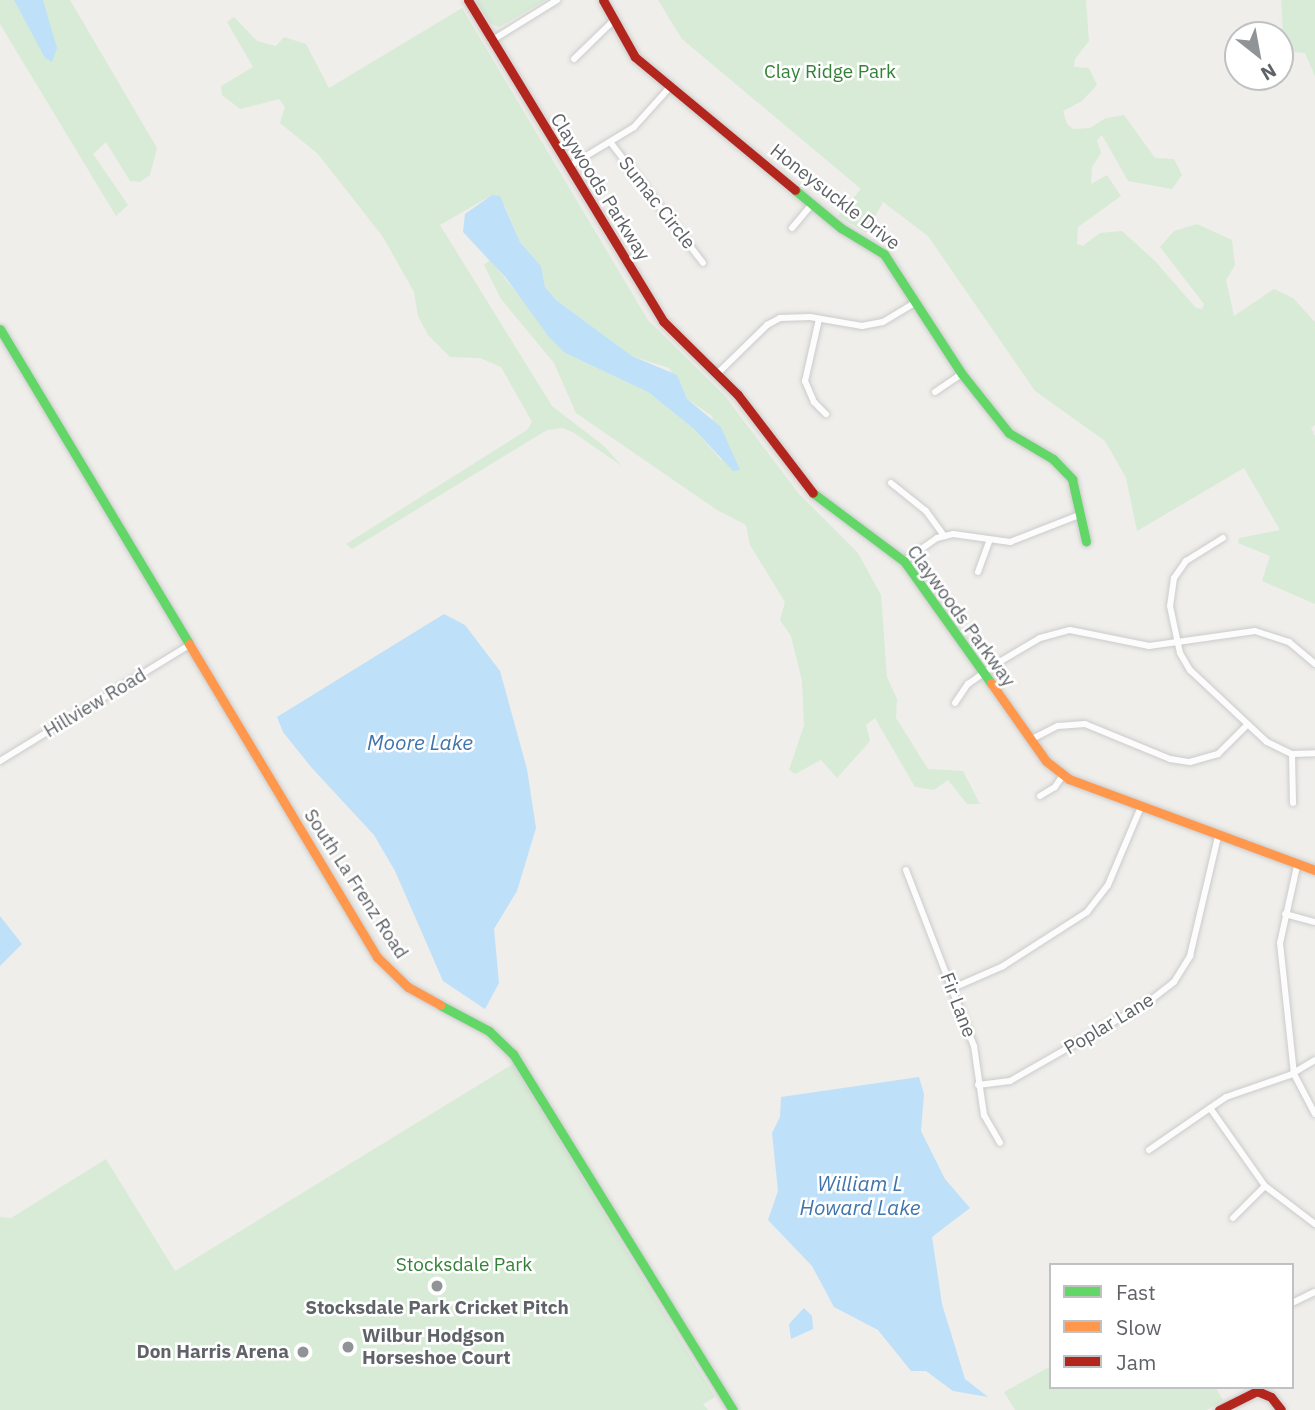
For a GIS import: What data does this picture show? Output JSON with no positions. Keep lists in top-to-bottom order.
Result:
{
  "streets": {
    "street": [
      "Claywoods Parkway",
      "Honeysuckle Drive",
      "Sumac Circle",
      "Hillview Road",
      "South La Frenz Road",
      "Fir Lane",
      "Poplar Lane"
    ]
  },
  "crossings": [
    ["Claywoods Parkway", "Poplar Lane"],
    ["Hillview Road", "South La Frenz Road"],
    ["Fir Lane", "Poplar Lane"]
  ],
  "water": ["Moore Lake", "William L Howard Lake"],
  "parks": ["Clay Ridge Park", "Stocksdale Park"],
  "places": ["Stocksdale Park Cricket Pitch", "Wilbur Hodgson Horseshoe Court", "Don Harris Arena"],
  "legend": ["Fast", "Slow", "Jam"],
  "north": "bottom right"
}
